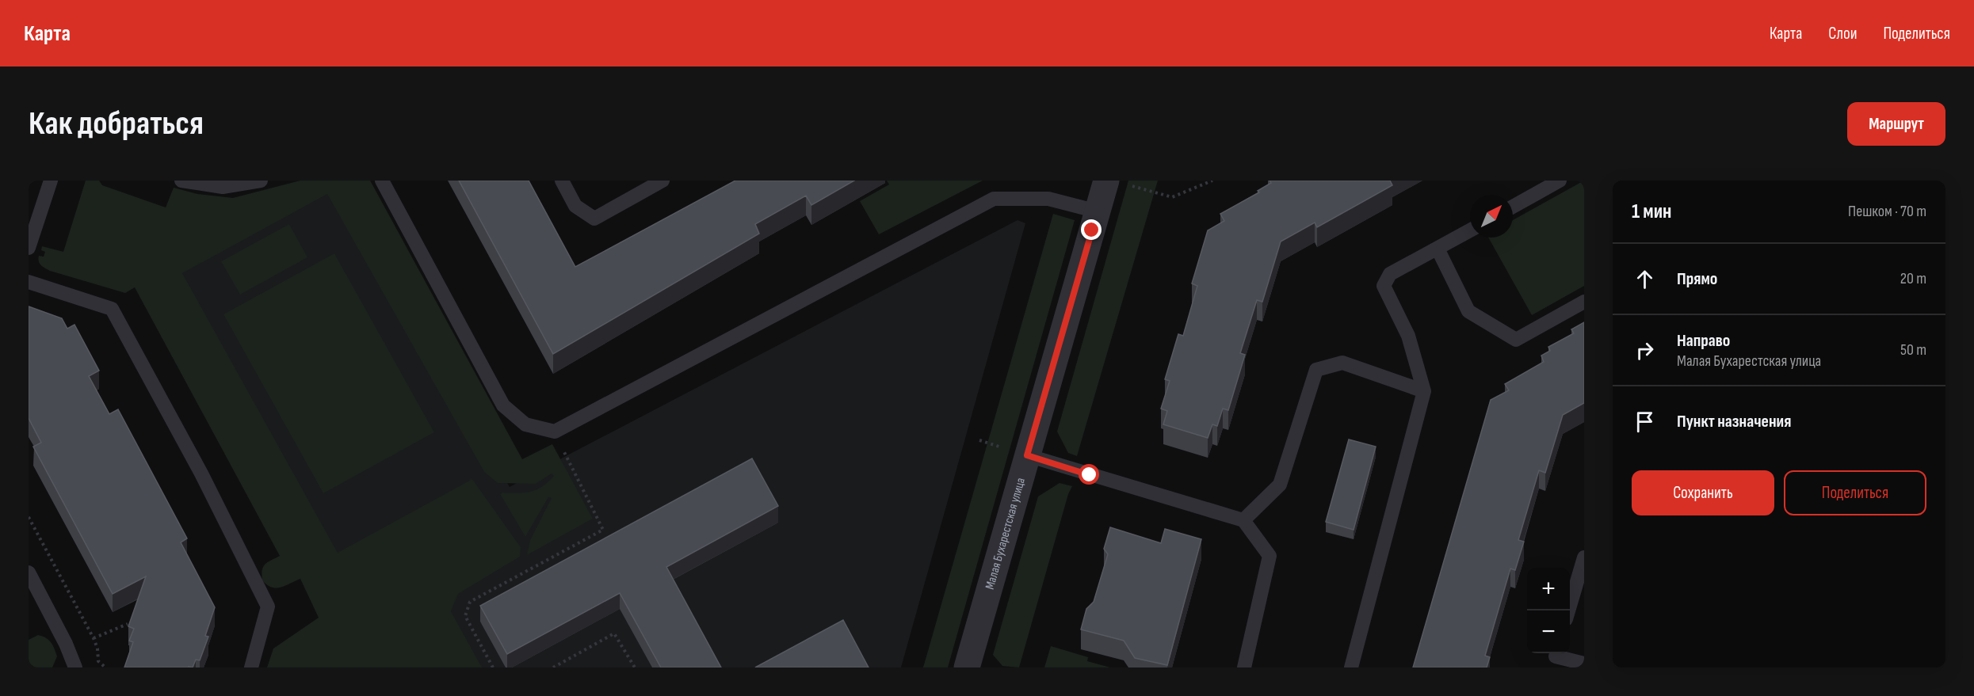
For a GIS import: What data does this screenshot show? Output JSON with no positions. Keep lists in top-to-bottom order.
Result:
{
  "streets": {
    "street": ["Малая Бухарестская улица"]
  },
  "north": "top right",
  "page": {
    "header": "Карта",
    "nav": ["Карта", "Слои", "Поделиться"],
    "buttons": [
      "Маршрут",
      ["Сохранить", "Поделиться"]
    ],
    "title": "Как добраться",
    "heading": ["1 мин", "Пешком · 70 m"],
    "list": [
      ["Прямо", "20 m"],
      ["Направо", "Малая Бухарестская улица", "50 m"],
      "Пункт назначения"
    ],
    "map_buttons": ["+", "−"]
  }
}
